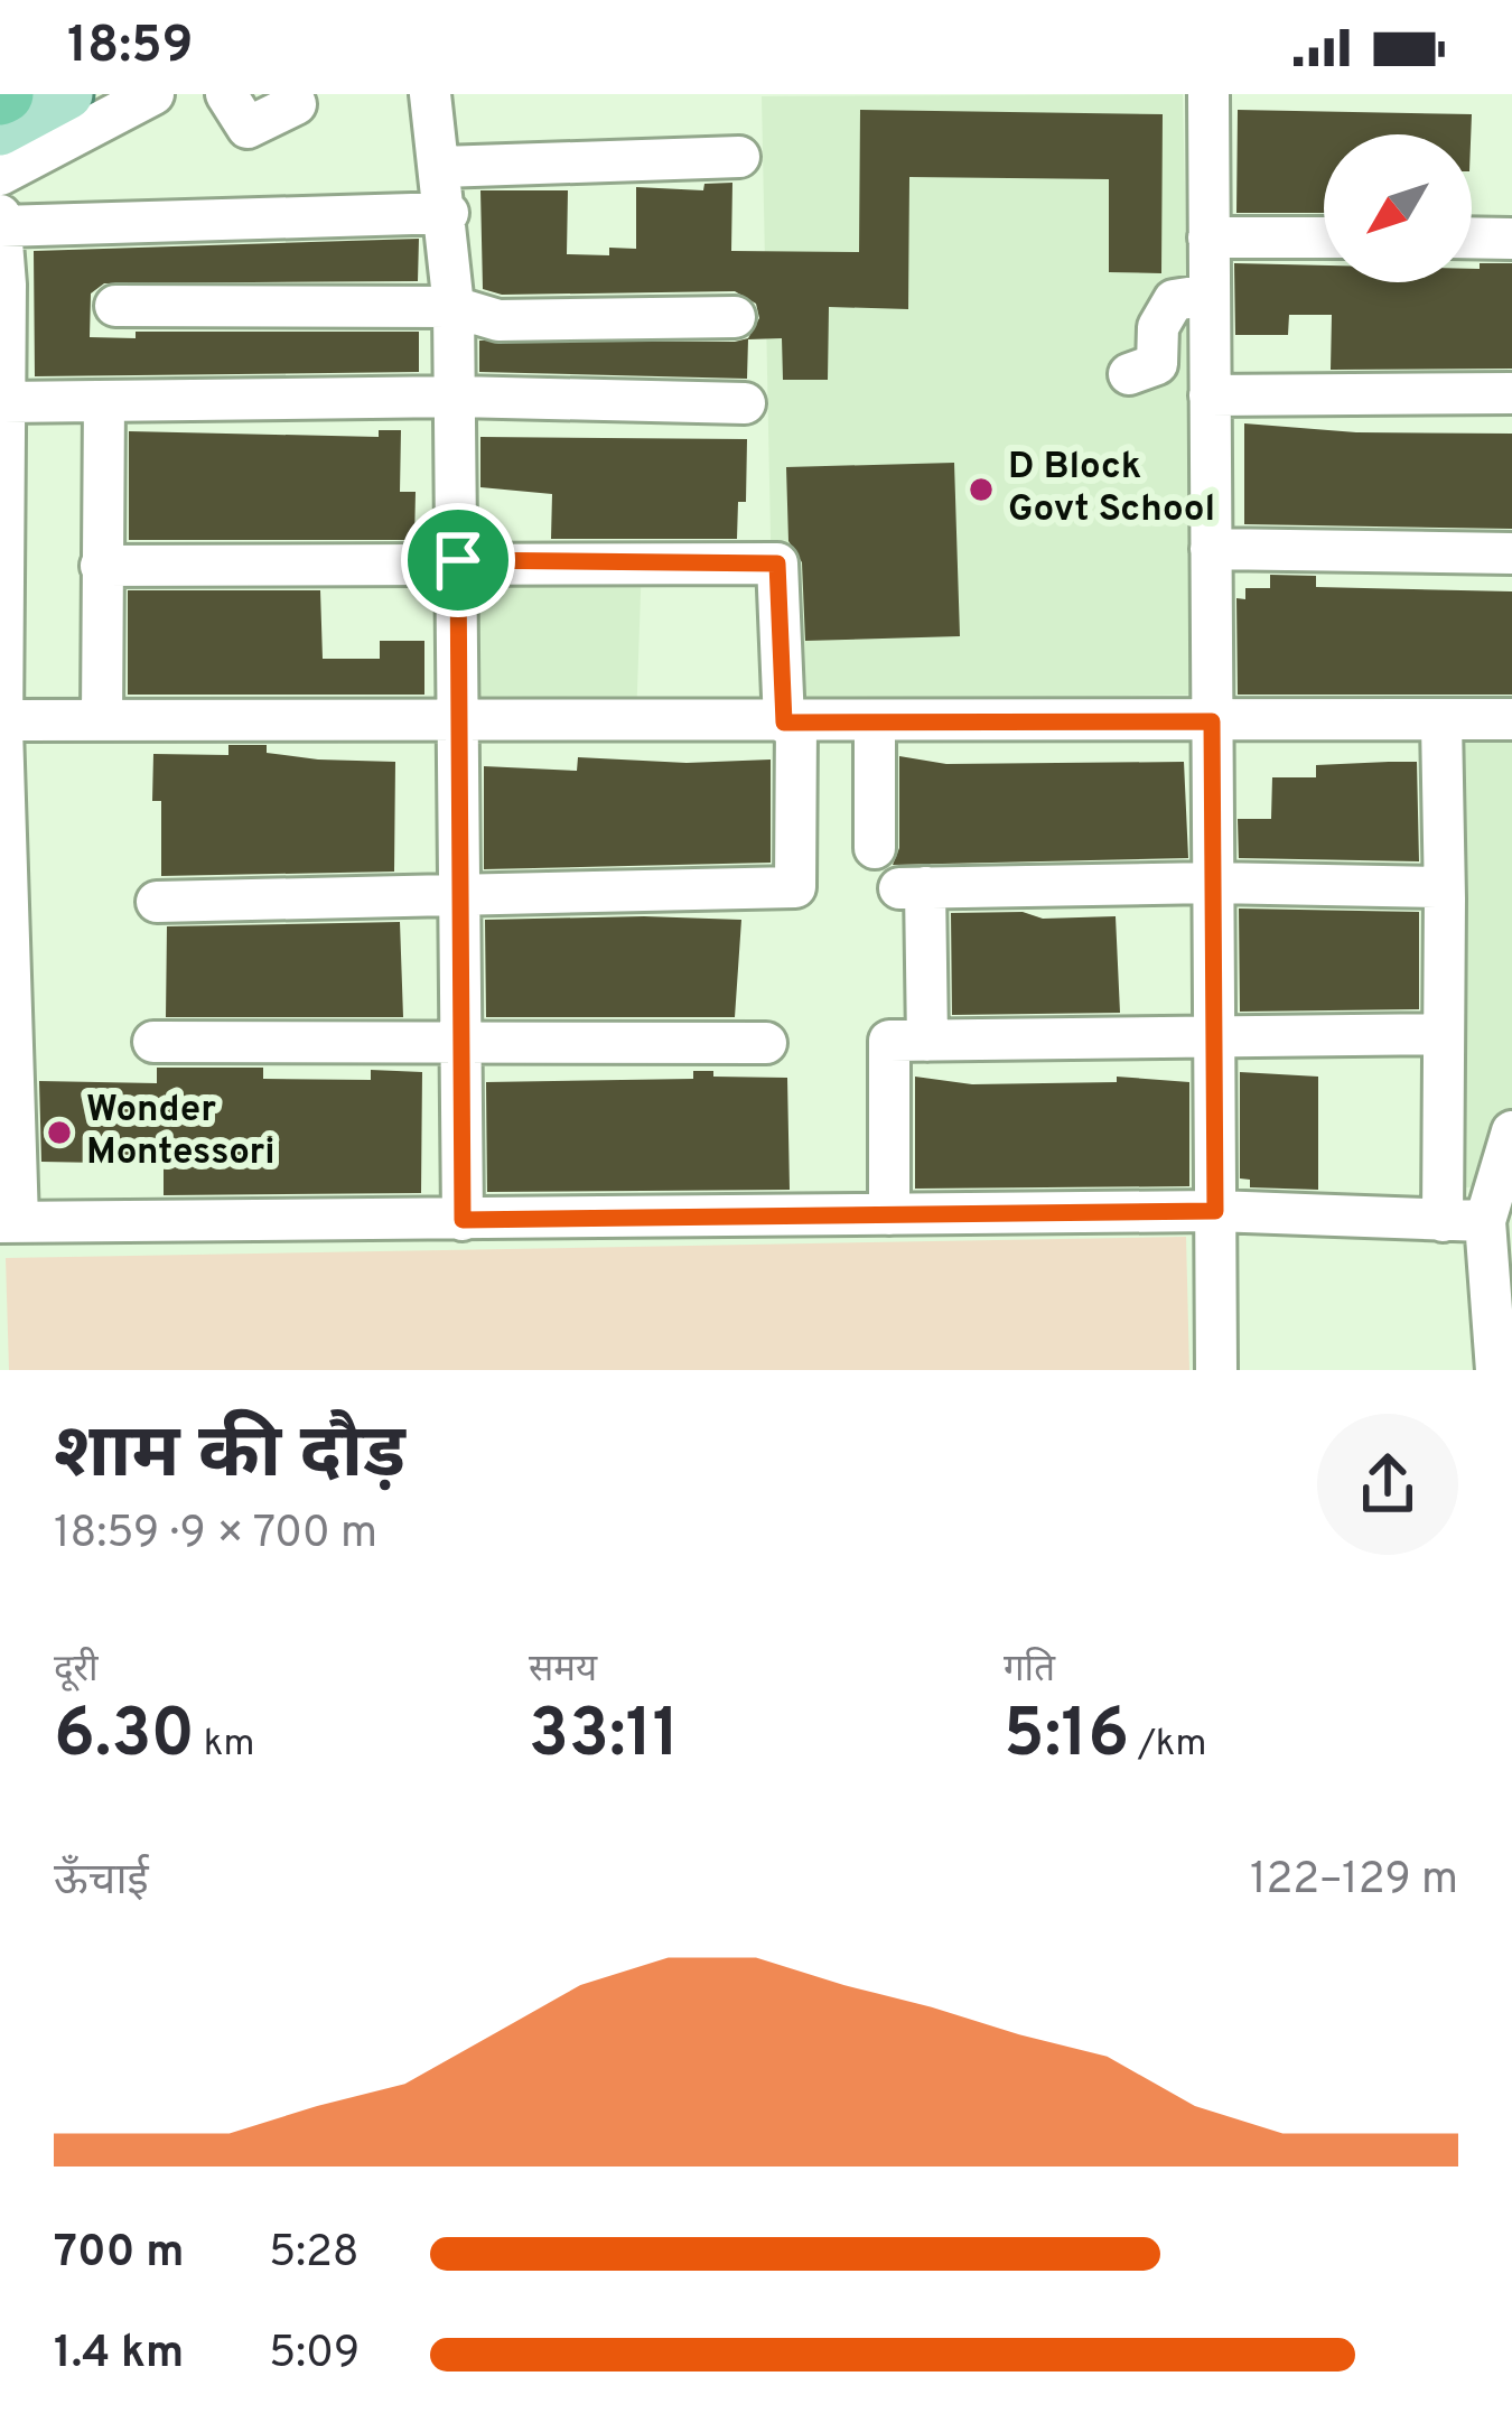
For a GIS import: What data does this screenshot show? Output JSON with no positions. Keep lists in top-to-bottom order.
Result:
{
  "places": ["D Block Govt School", "Wonder Montessori"],
  "north": "bottom left",
  "page": {
    "status": "18:59",
    "heading": ["शाम की दौड़", "18:59 · 9 × 700 m"],
    "stats": [
      ["दूरी", "6.30 km"],
      ["समय", "33:11"],
      ["गति", "5:16 /km"]
    ],
    "chart": ["ऊँचाई", "122–129 m"],
    "list": [
      {
        "name": "700 m",
        "note": "5:28"
      },
      {
        "name": "1.4 km",
        "note": "5:09"
      }
    ]
  }
}
